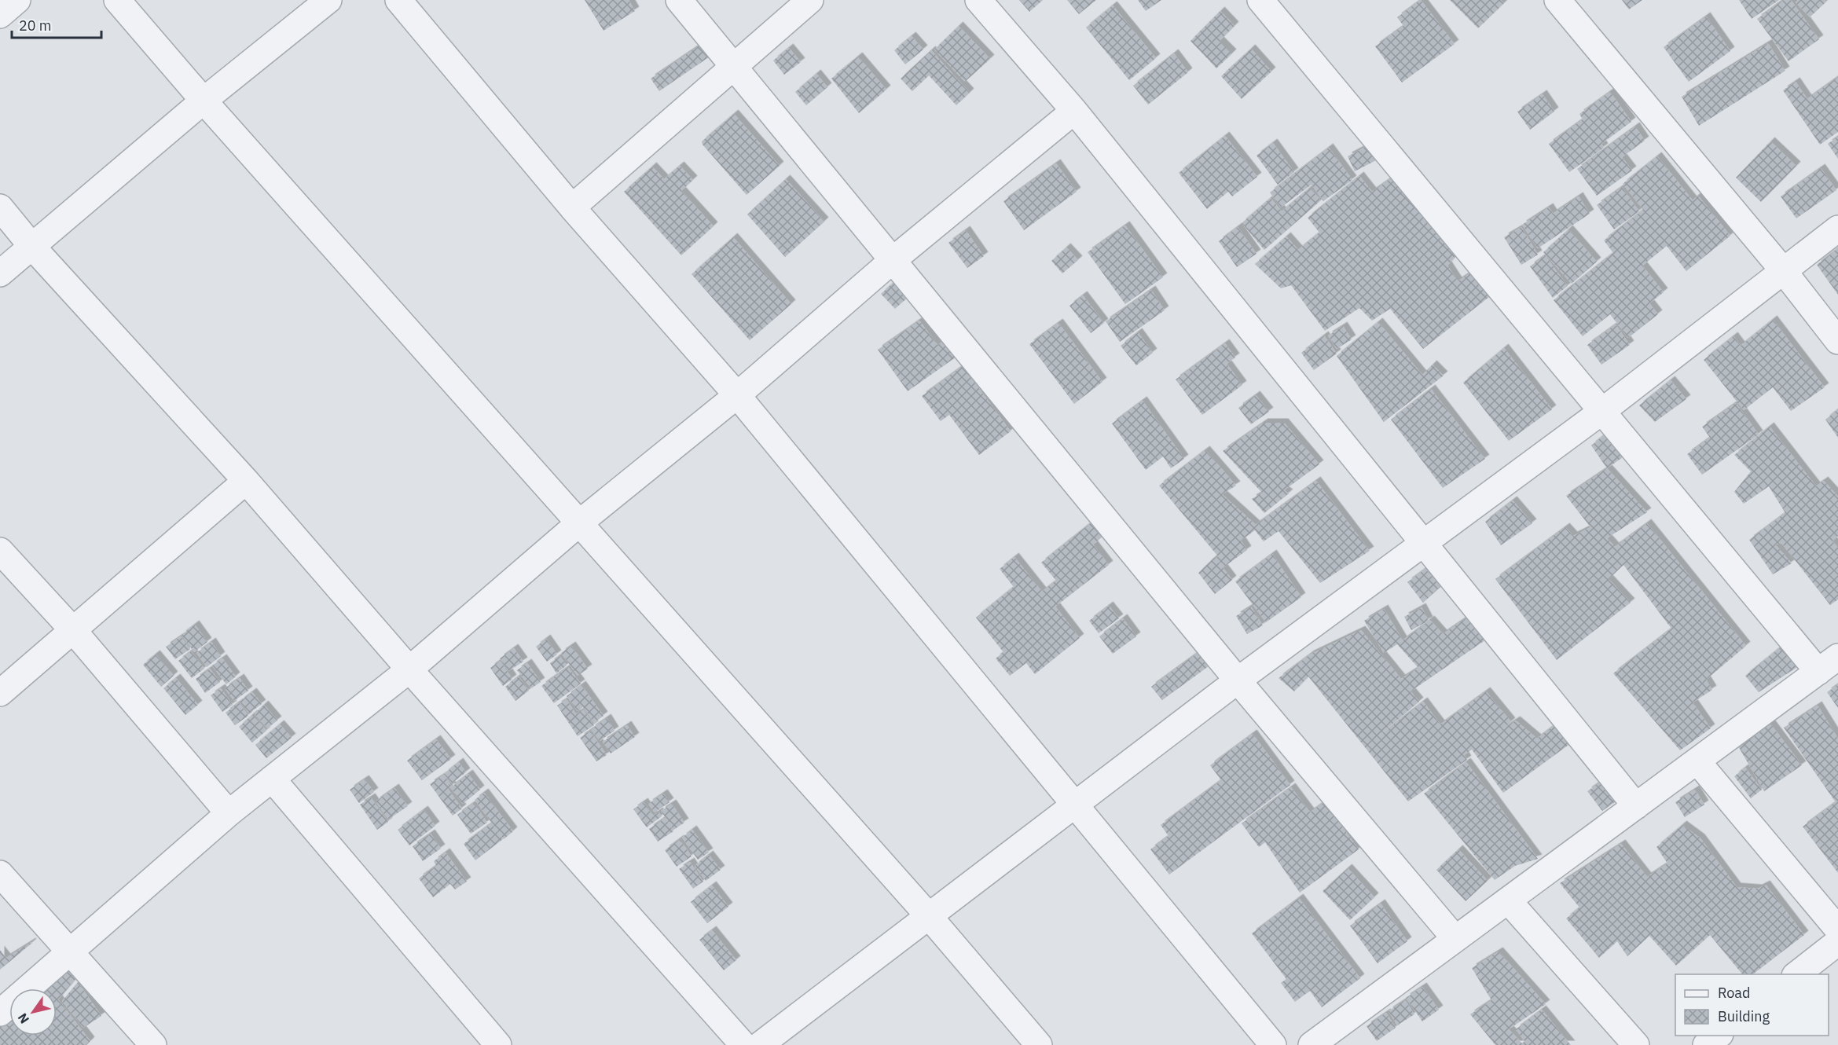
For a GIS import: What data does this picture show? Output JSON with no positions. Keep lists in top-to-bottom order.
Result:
{
  "legend": ["Road", "Building"],
  "scale_bar": "20 m",
  "north": "bottom left"
}
